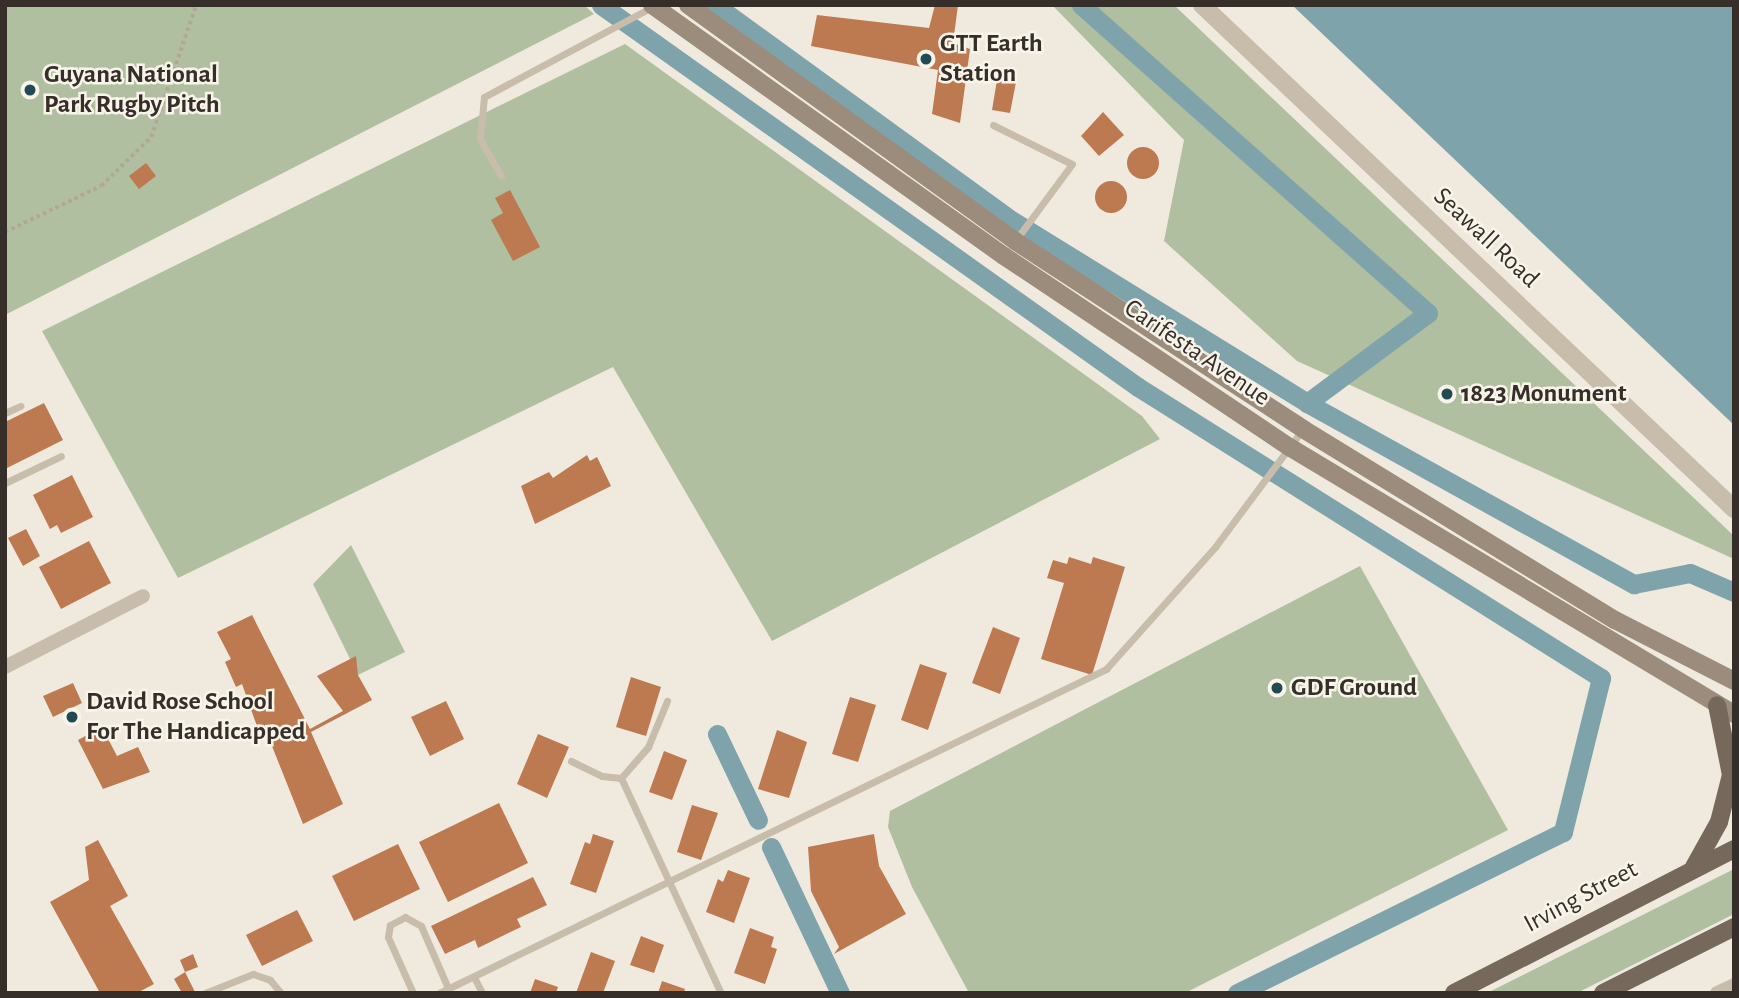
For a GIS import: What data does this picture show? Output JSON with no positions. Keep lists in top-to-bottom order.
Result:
{
  "streets": {
    "main road": ["Carifesta Avenue", "Irving Street"],
    "street": ["Seawall Road"]
  },
  "places": [
    "GTT Earth Station",
    "Guyana National Park Rugby Pitch",
    "1823 Monument",
    "GDF Ground",
    "David Rose School For The Handicapped"
  ]
}
